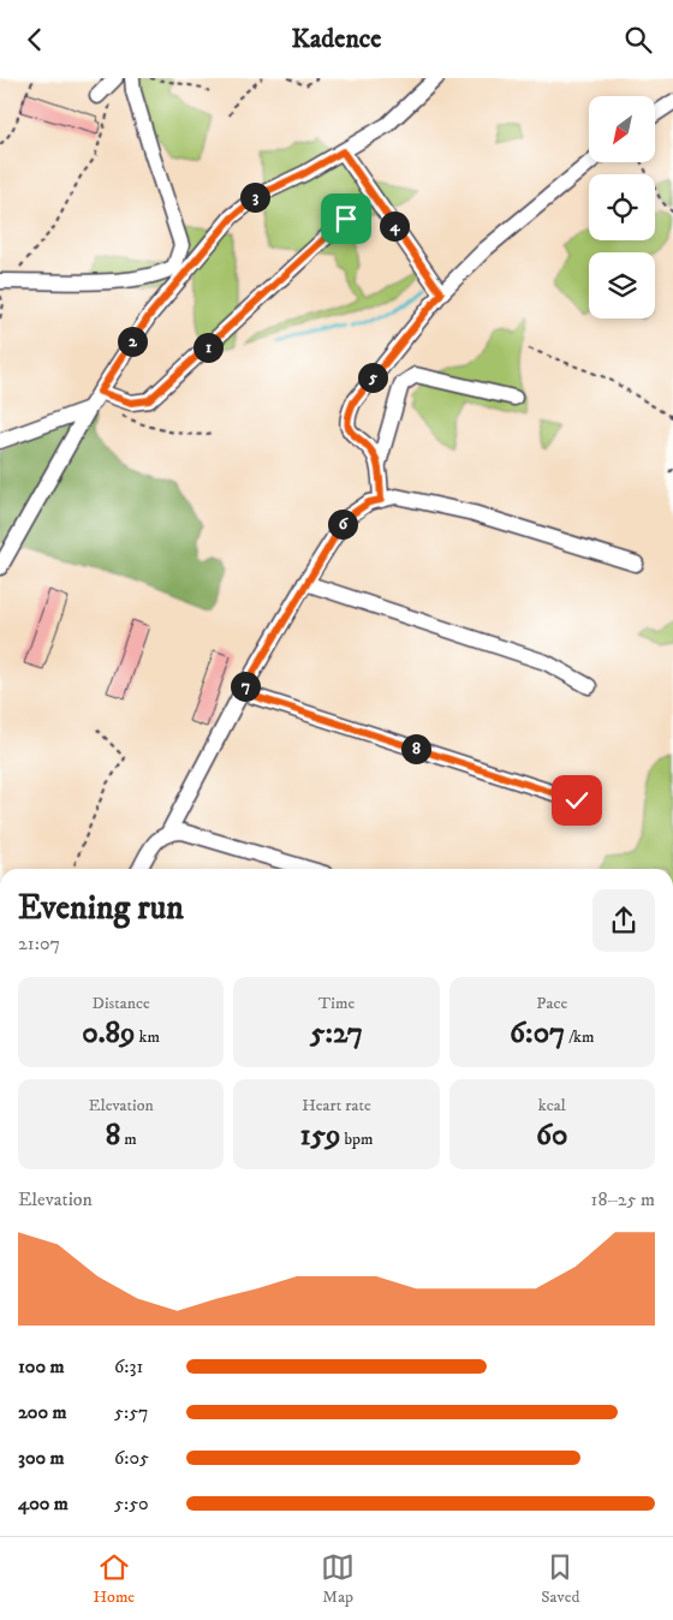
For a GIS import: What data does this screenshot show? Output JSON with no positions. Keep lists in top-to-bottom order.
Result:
{
  "north": "bottom left",
  "page": {
    "header": "Kadence",
    "pins": [
      "3",
      "4",
      "2",
      "1",
      "5",
      "6",
      "7",
      "8"
    ],
    "heading": ["Evening run", "21:07"],
    "stats": [
      ["Distance", "0.89 km"],
      ["Time", "5:27"],
      ["Pace", "6:07 /km"],
      ["Elevation", "8 m"],
      ["Heart rate", "159 bpm"],
      ["kcal", "60"]
    ],
    "chart": ["Elevation", "18–25 m"],
    "list": [
      {
        "name": "100 m",
        "note": "6:31"
      },
      {
        "name": "200 m",
        "note": "5:57"
      },
      {
        "name": "300 m",
        "note": "6:05"
      },
      {
        "name": "400 m",
        "note": "5:50"
      }
    ],
    "tabs": ["Home", "Map", "Saved"]
  }
}
